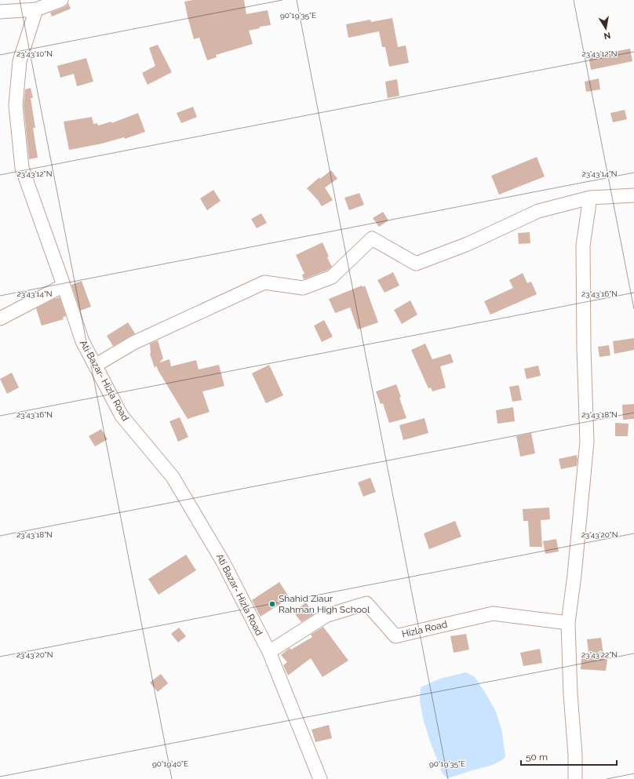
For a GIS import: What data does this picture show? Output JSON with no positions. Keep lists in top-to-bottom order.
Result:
{
  "streets": {
    "street": ["Ati Bazar- Hizla Road", "Hizla Road"]
  },
  "crossings": [
    ["Ati Bazar- Hizla Road", "Hizla Road"]
  ],
  "places": ["Shahid Ziaur Rahman High School"],
  "scale_bar": "50 m",
  "north": "bottom",
  "coordinates": [
    "90°19'35\"E",
    "23°43'10\"N",
    "23°43'12\"N",
    "23°43'14\"N",
    "23°43'16\"N",
    "23°43'18\"N",
    "23°43'20\"N",
    "23°43'22\"N",
    "90°19'40\"E"
  ]
}
